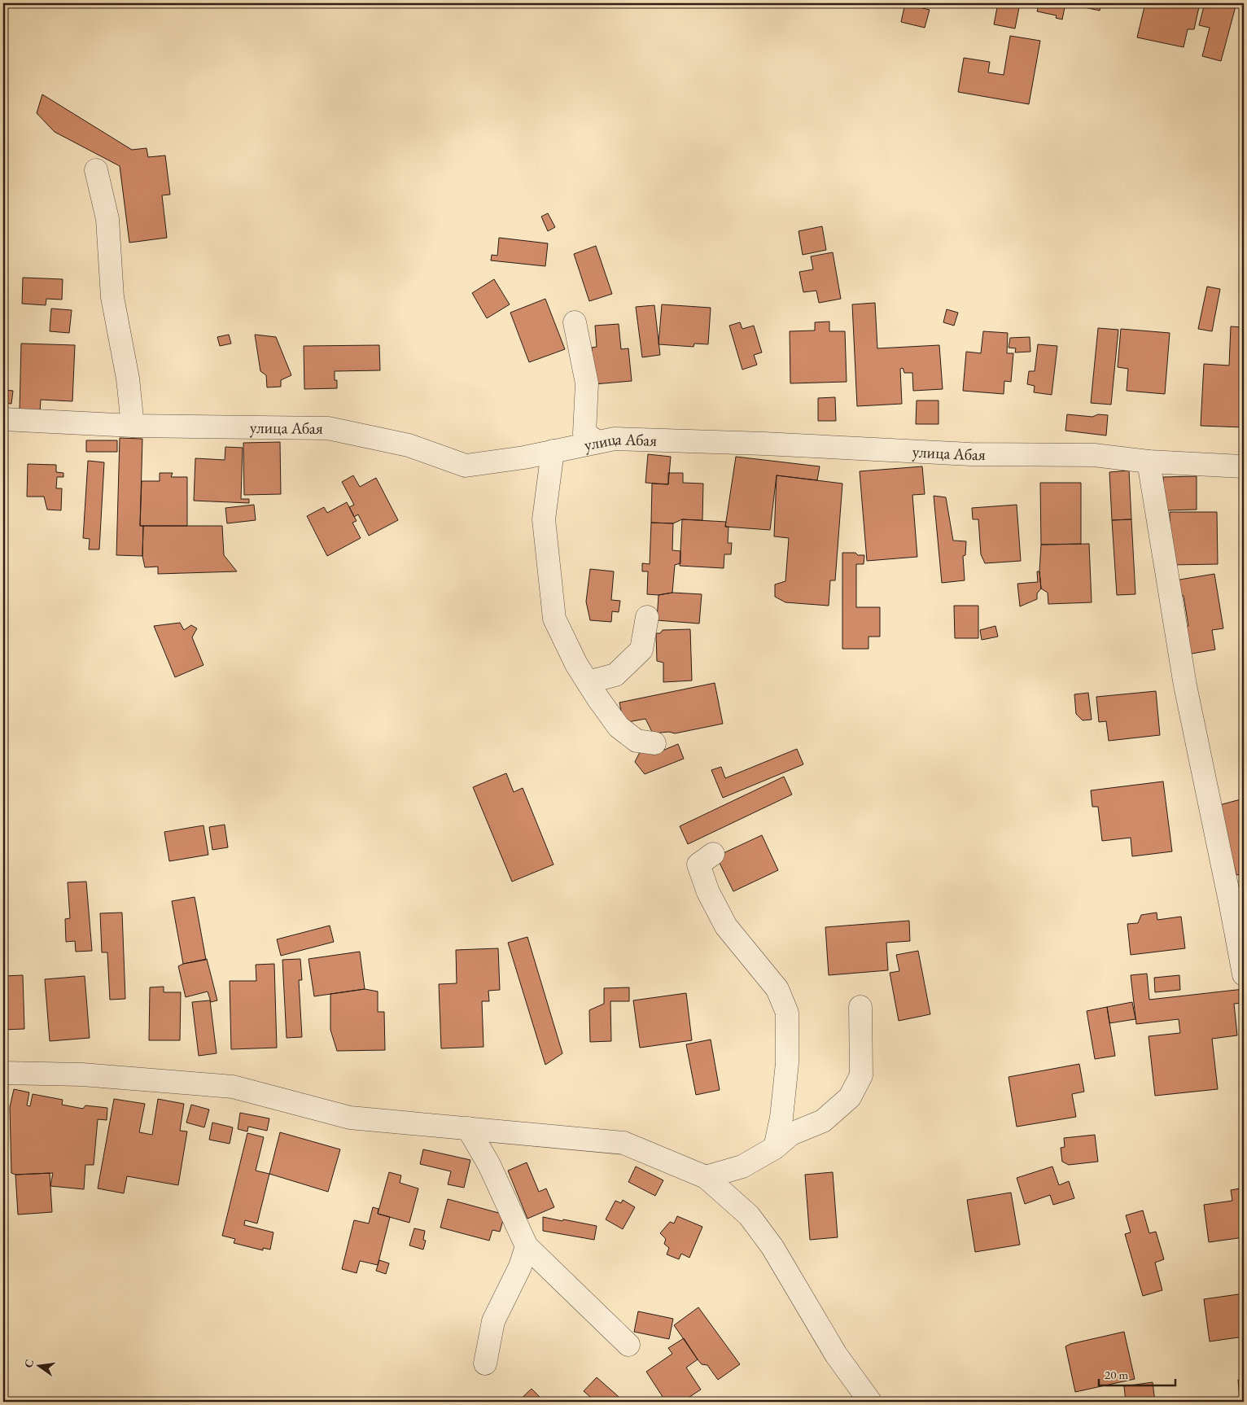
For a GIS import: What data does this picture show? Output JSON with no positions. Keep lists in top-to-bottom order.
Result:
{
  "streets": {
    "street": ["улица Абая"]
  },
  "scale_bar": "20 m",
  "north": "left"
}
